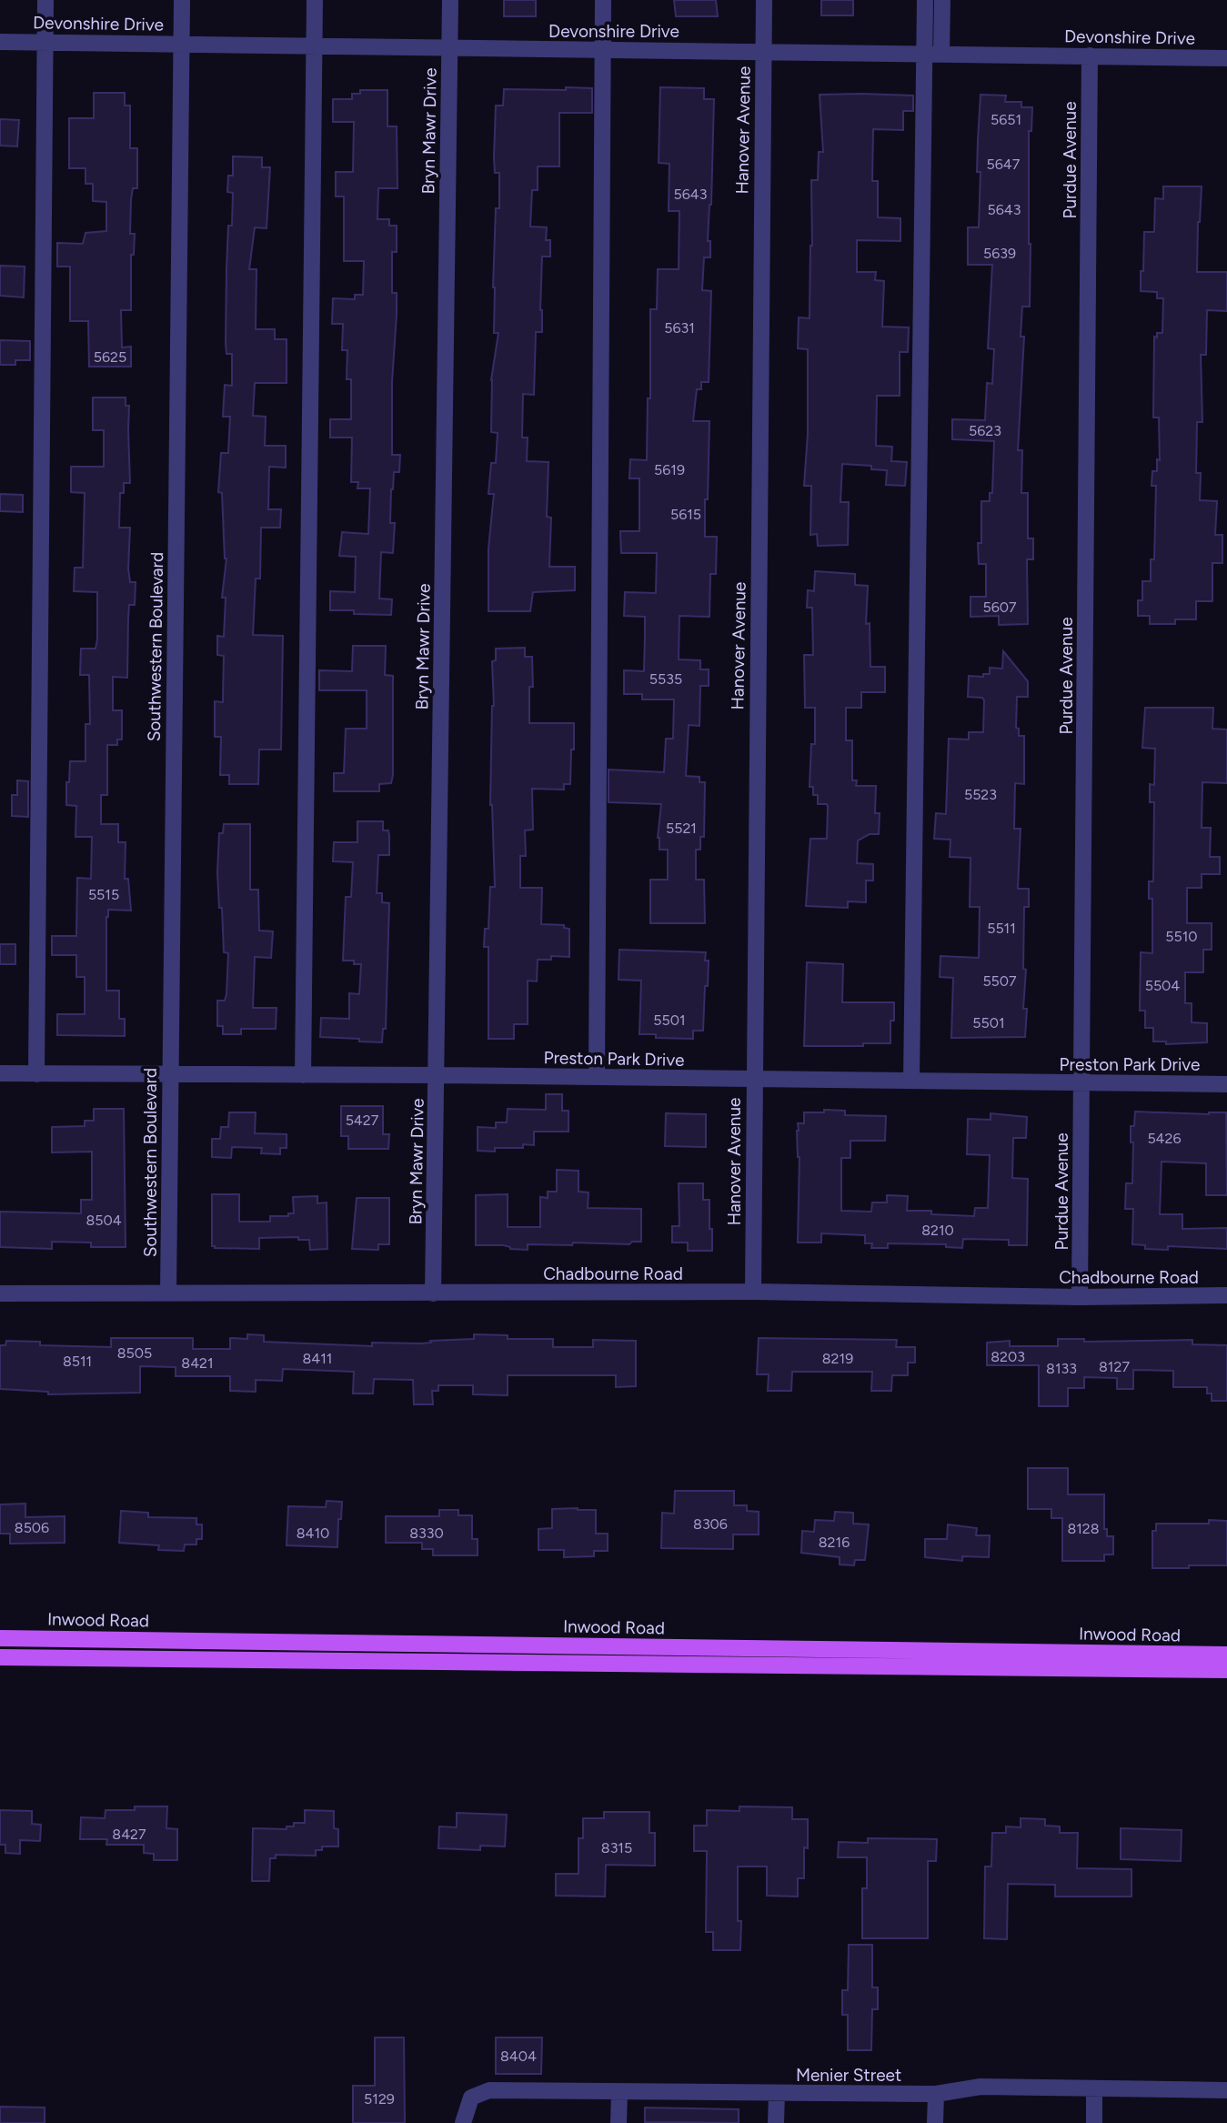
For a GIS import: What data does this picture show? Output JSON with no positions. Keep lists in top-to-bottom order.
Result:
{
  "streets": {
    "main road": ["Inwood Road"],
    "street": [
      "Devonshire Drive",
      "Hanover Avenue",
      "Bryn Mawr Drive",
      "Purdue Avenue",
      "Southwestern Boulevard",
      "Preston Park Drive",
      "Chadbourne Road",
      "Menier Street"
    ]
  },
  "crossings": [
    ["Devonshire Drive", "Hanover Avenue"],
    ["Devonshire Drive", "Bryn Mawr Drive"],
    ["Devonshire Drive", "Purdue Avenue"],
    ["Devonshire Drive", "Southwestern Boulevard"],
    ["Hanover Avenue", "Preston Park Drive"],
    ["Hanover Avenue", "Chadbourne Road"],
    ["Bryn Mawr Drive", "Preston Park Drive"],
    ["Bryn Mawr Drive", "Chadbourne Road"],
    ["Purdue Avenue", "Preston Park Drive"],
    ["Purdue Avenue", "Chadbourne Road"],
    ["Southwestern Boulevard", "Preston Park Drive"],
    ["Southwestern Boulevard", "Chadbourne Road"]
  ],
  "house_numbers": [
    "5651",
    "5647",
    "5643",
    "5643",
    "5639",
    "5631",
    "5625",
    "5623",
    "5619",
    "5615",
    "5607",
    "5535",
    "5523",
    "5521",
    "5515",
    "5511",
    "5510",
    "5507",
    "5504",
    "5501",
    "5501",
    "5427",
    "5426",
    "8504",
    "8210",
    "8505",
    "8203",
    "8411",
    "8219",
    "8511",
    "8421",
    "8127",
    "8133",
    "8306",
    "8506",
    "8128",
    "8410",
    "8330",
    "8216",
    "8427",
    "8315",
    "8404",
    "5129"
  ]
}
